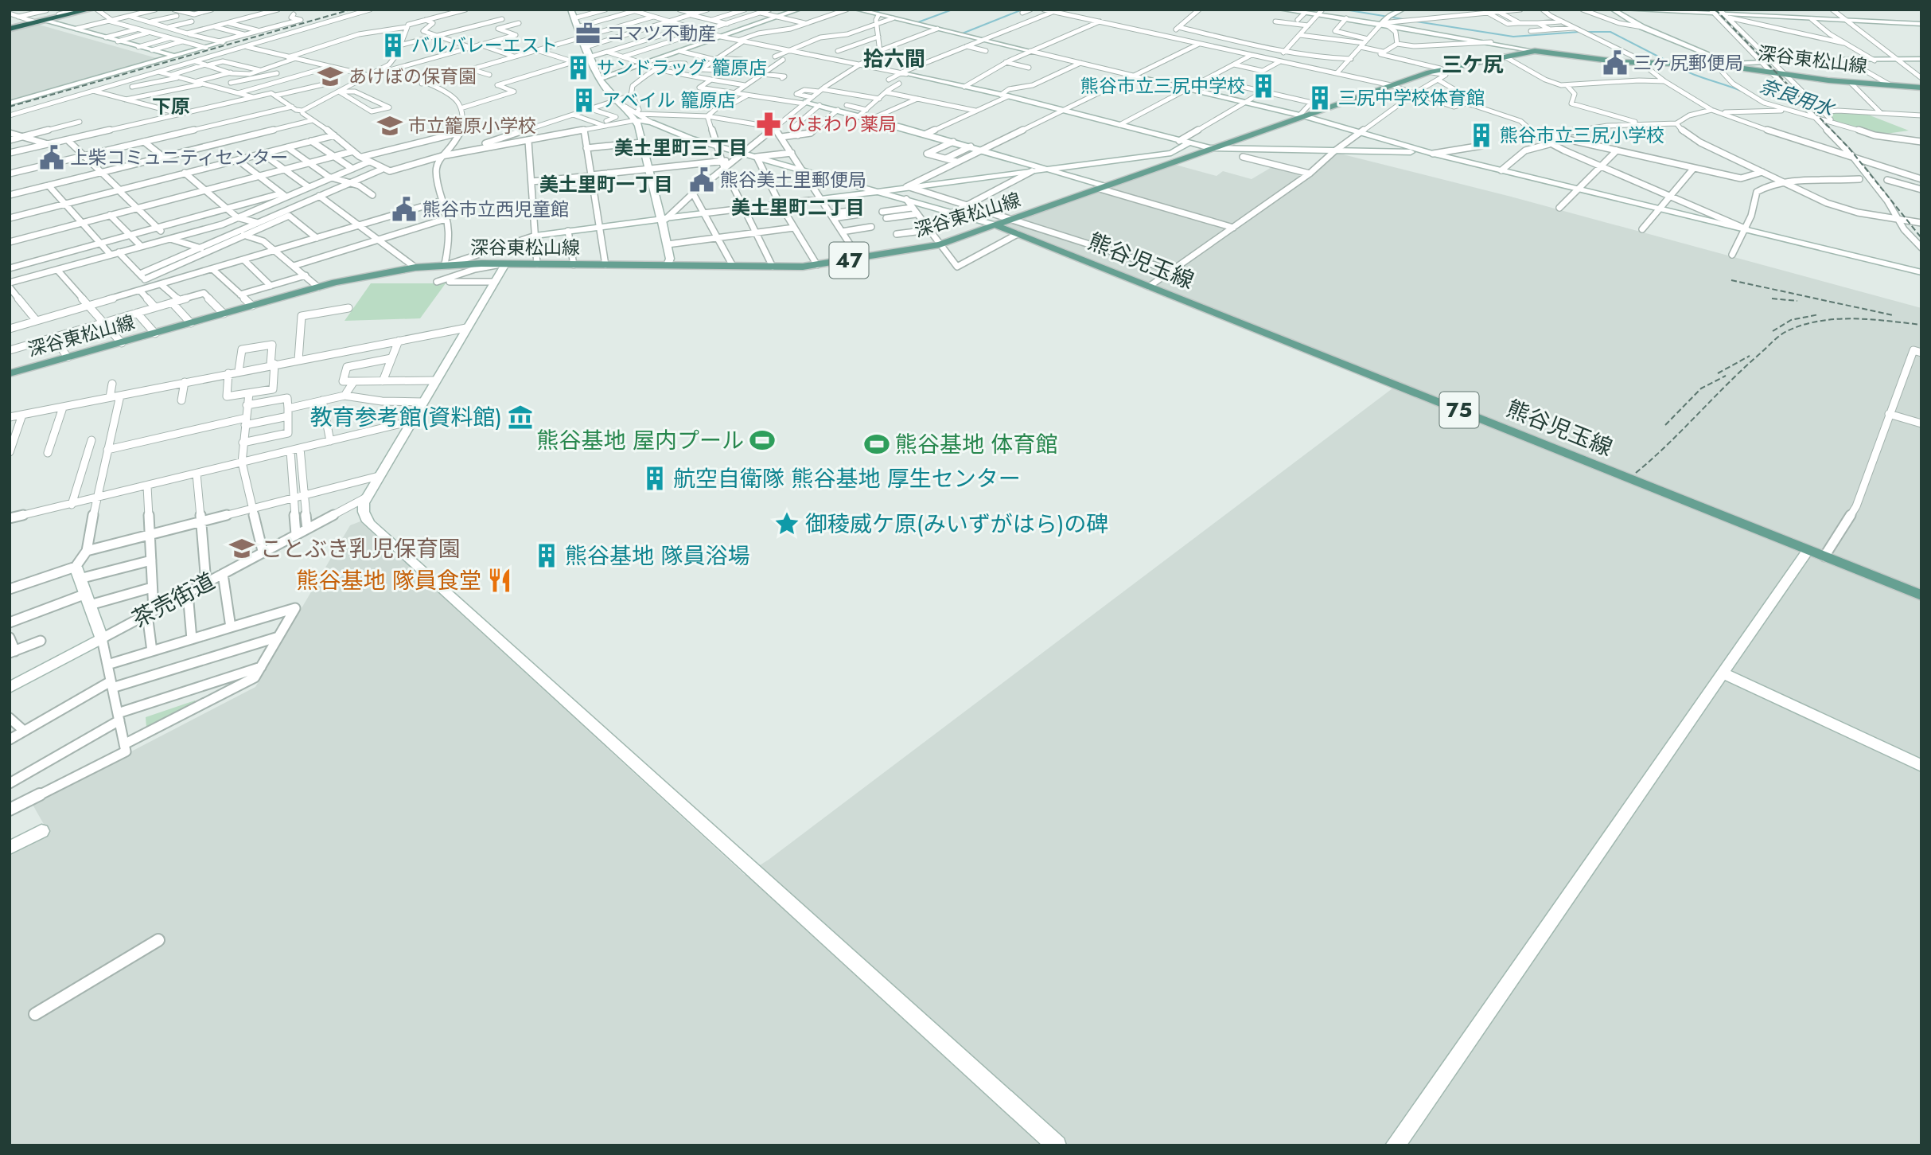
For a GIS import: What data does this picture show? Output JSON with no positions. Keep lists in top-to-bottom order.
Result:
{
  "streets": {
    "main road": [
      "深谷東松山線",
      "47",
      "熊谷児玉線",
      "75"
    ],
    "street": ["茶売街道"]
  },
  "crossings": [
    ["深谷東松山線", "熊谷児玉線"]
  ],
  "districts": [
    "拾六間",
    "三ケ尻",
    "下原",
    "美土里町三丁目",
    "美土里町一丁目",
    "美土里町二丁目"
  ],
  "water": ["奈良用水"],
  "places": {
    "office": ["コマツ不動産"],
    "building": [
      "バルバレーエスト",
      "サンドラッグ 籠原店",
      "熊谷市立三尻中学校",
      "三尻中学校体育館",
      "アベイル 籠原店",
      "熊谷市立三尻小学校",
      "航空自衛隊 熊谷基地 厚生センター",
      "熊谷基地 隊員浴場"
    ],
    "public building": [
      "三ヶ尻郵便局",
      "上柴コミュニティセンター",
      "熊谷美土里郵便局",
      "熊谷市立西児童館"
    ],
    "school or university": ["あけぼの保育園", "市立籠原小学校", "ことぶき乳児保育園"],
    "pharmacy": ["ひまわり薬局"],
    "museum": ["教育参考館(資料館)"],
    "sports": ["熊谷基地 屋内プール", "熊谷基地 体育館"],
    "place": ["御稜威ケ原(みいずがはら)の碑"],
    "restaurant": ["熊谷基地 隊員食堂"]
  }
}
